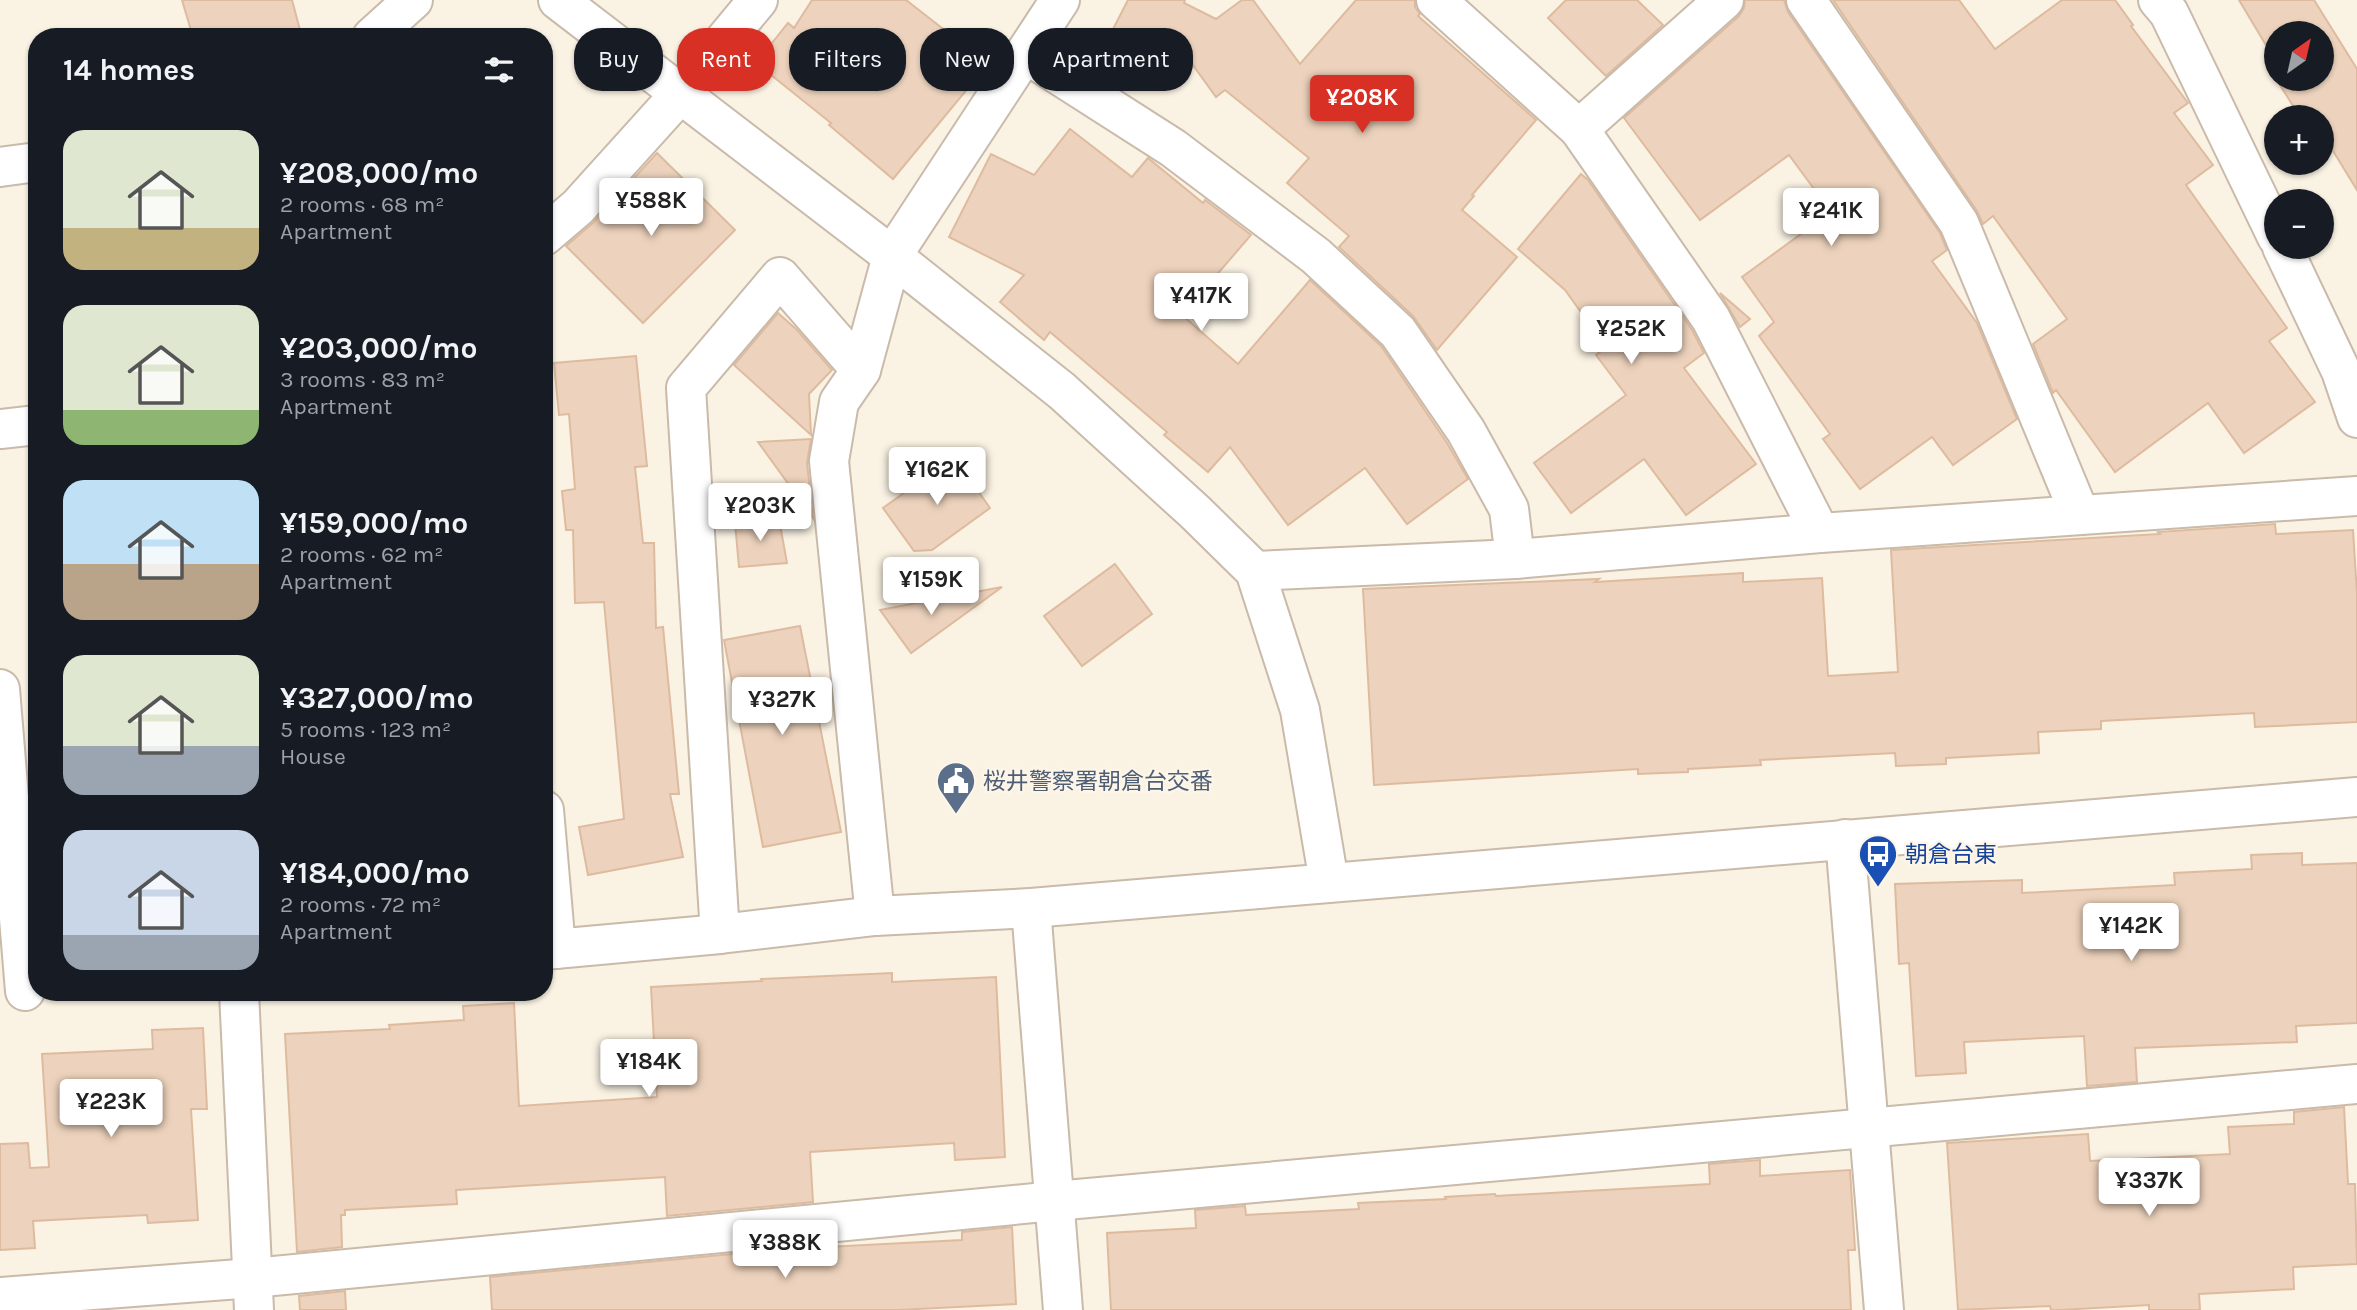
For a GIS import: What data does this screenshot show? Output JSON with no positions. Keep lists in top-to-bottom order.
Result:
{
  "places": {
    "public building": ["桜井警察署朝倉台交番"],
    "bus stop": ["朝倉台東"]
  },
  "north": "top right",
  "page": {
    "map_buttons": ["+", "−"],
    "chip": [
      "Buy",
      "Rent",
      "Filters",
      "New",
      "Apartment"
    ],
    "heading": "14 homes",
    "price": [
      "¥208K",
      "¥588K",
      "¥241K",
      "¥417K",
      "¥252K",
      "¥162K",
      "¥203K",
      "¥159K",
      "¥327K",
      "¥142K",
      "¥184K",
      "¥223K",
      "¥337K",
      "¥388K"
    ],
    "list": [
      {
        "name": "¥208,000/mo",
        "note": "2 rooms · 68 m² · Apartment"
      },
      {
        "name": "¥203,000/mo",
        "note": "3 rooms · 83 m² · Apartment"
      },
      {
        "name": "¥159,000/mo",
        "note": "2 rooms · 62 m² · Apartment"
      },
      {
        "name": "¥327,000/mo",
        "note": "5 rooms · 123 m² · House"
      },
      {
        "name": "¥184,000/mo",
        "note": "2 rooms · 72 m² · Apartment"
      }
    ]
  }
}
